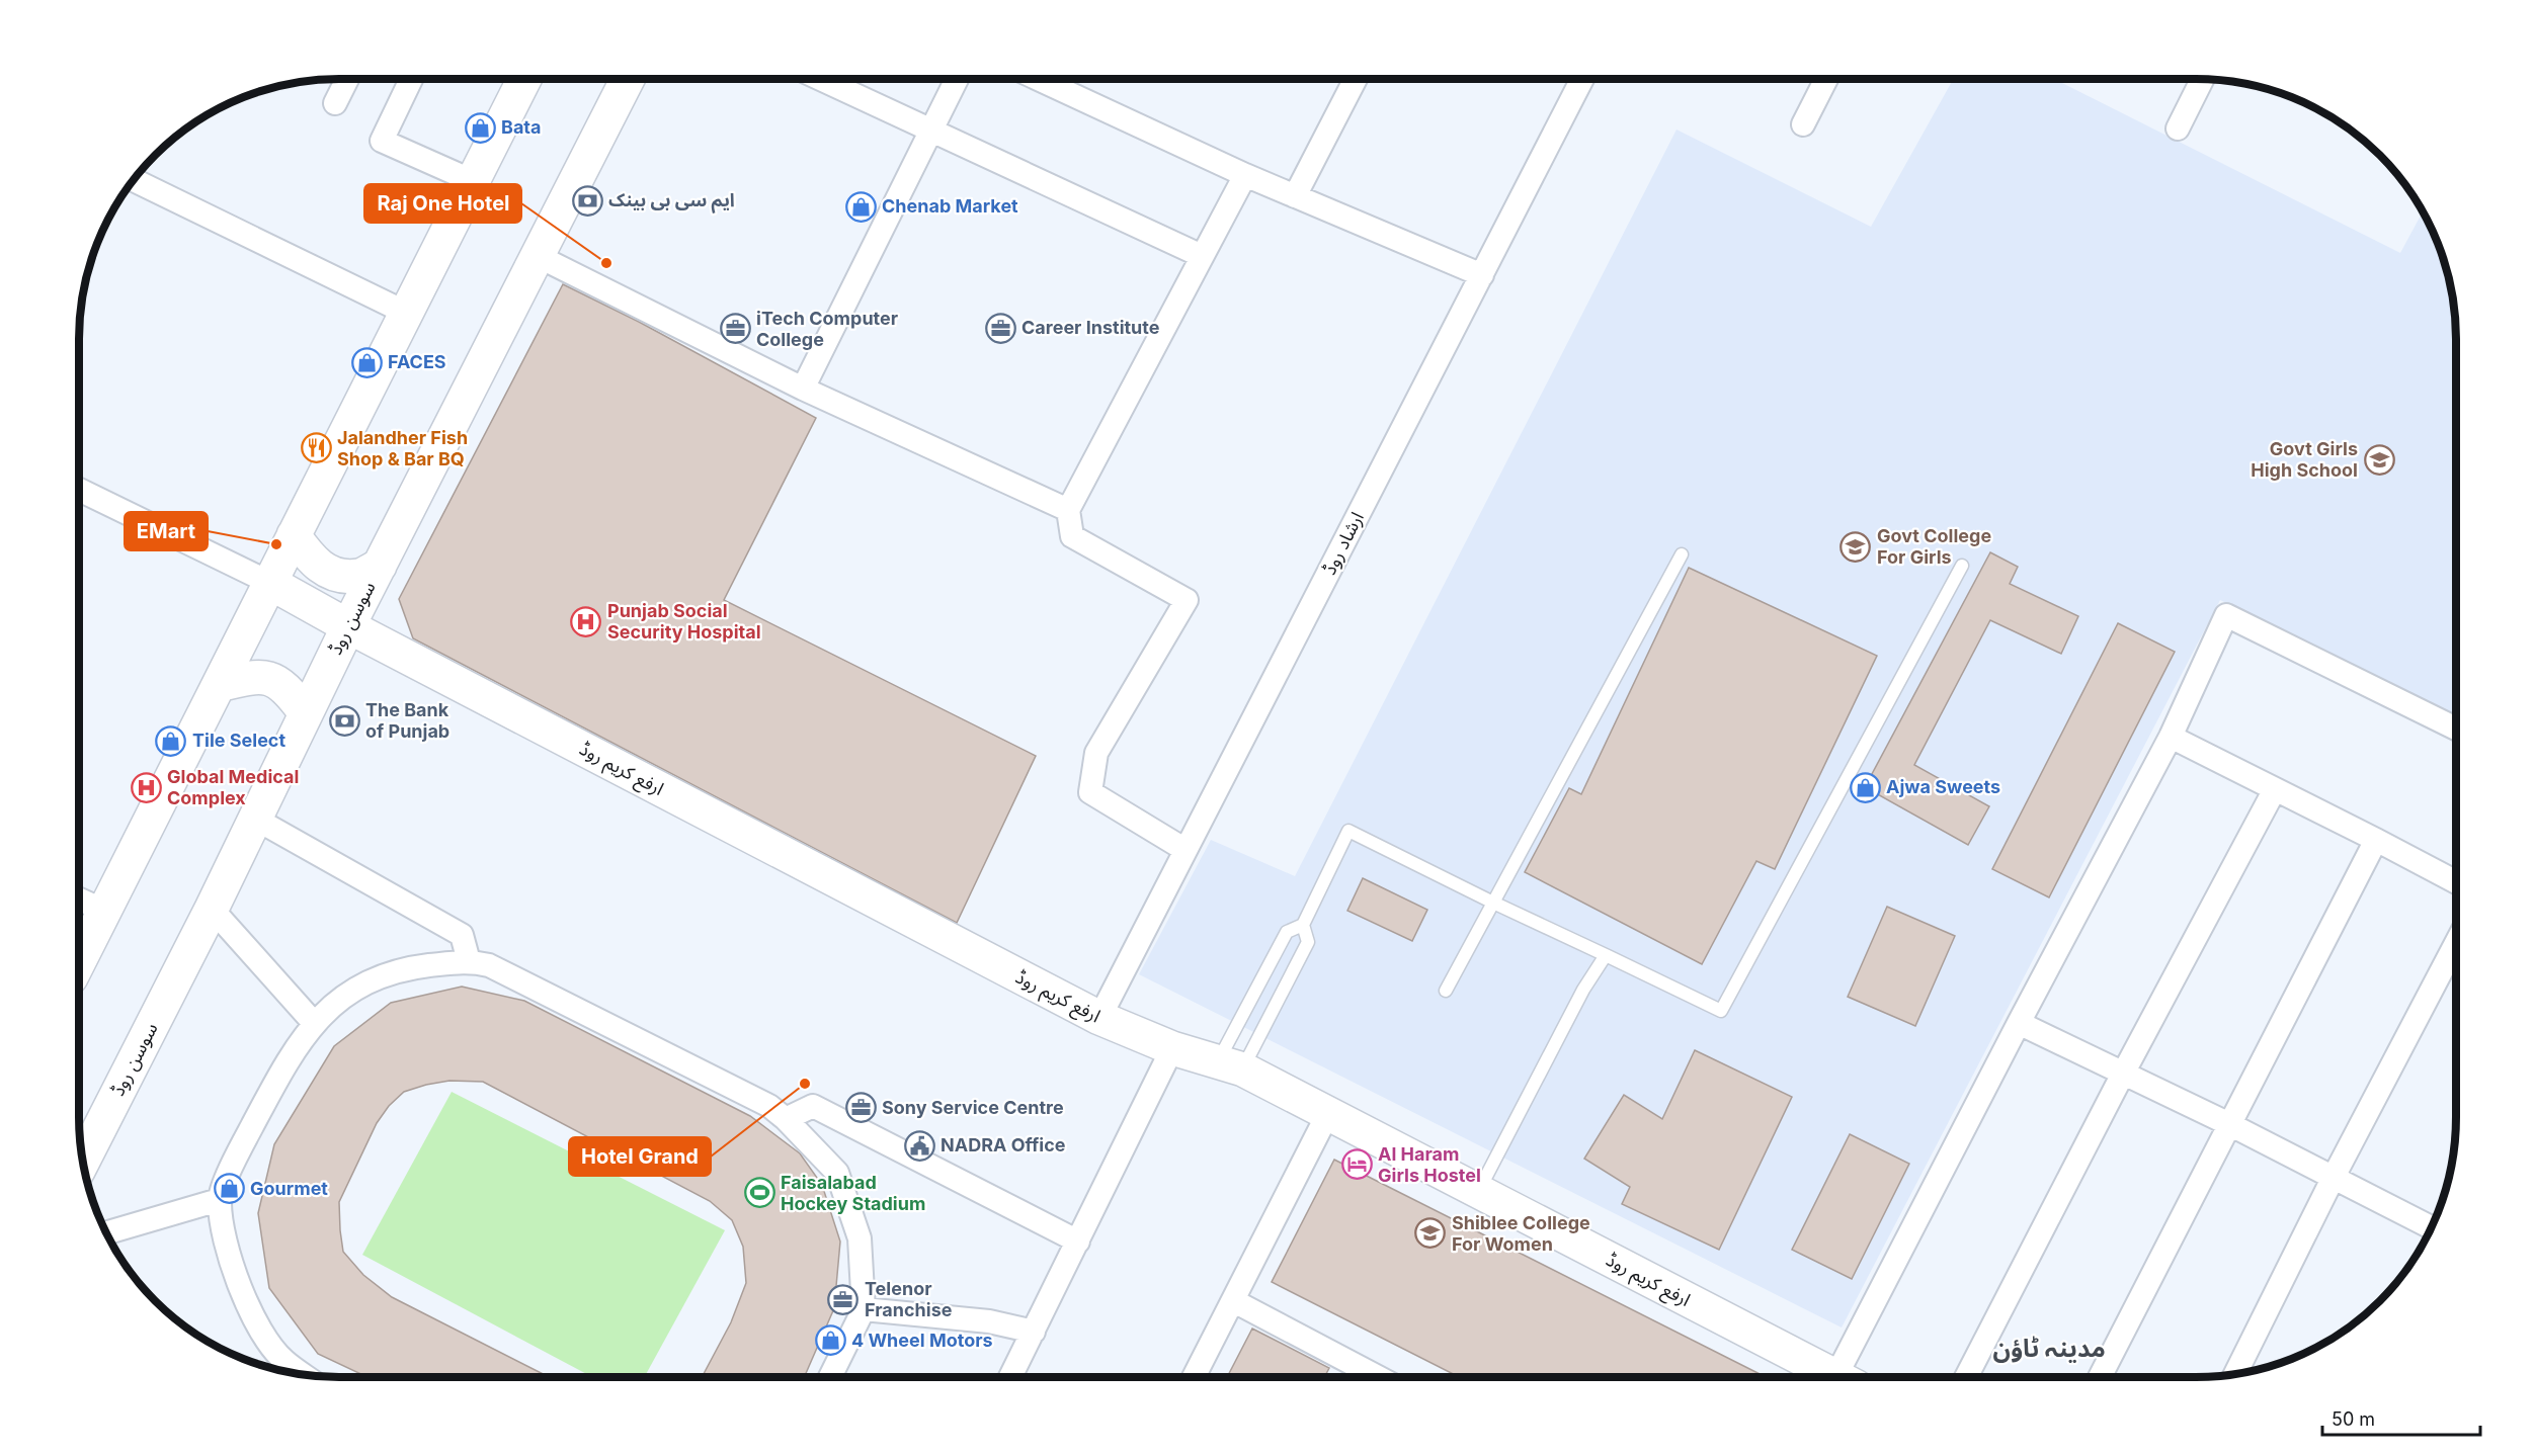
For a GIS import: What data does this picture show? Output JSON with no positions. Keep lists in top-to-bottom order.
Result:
{
  "streets": {
    "street": ["ارشاد روڈ", "سوسن روڈ", "ارفع کریم روڈ"]
  },
  "crossings": [
    ["ارشاد روڈ", "ارفع کریم روڈ"],
    ["سوسن روڈ", "ارفع کریم روڈ"]
  ],
  "districts": ["مدینہ ٹاؤن"],
  "places": {
    "shop": [
      "Bata",
      "Chenab Market",
      "FACES",
      "Tile Select",
      "Ajwa Sweets",
      "Gourmet",
      "4 Wheel Motors"
    ],
    "bank": ["ایم سی بی بینک", "The Bank of Punjab"],
    "other": ["Raj One Hotel", "EMart", "Hotel Grand"],
    "office": [
      "Career Institute",
      "iTech Computer College",
      "Sony Service Centre",
      "Telenor Franchise"
    ],
    "restaurant": ["Jalandher Fish Shop & Bar BQ"],
    "school or university": ["Govt Girls High School", "Govt College For Girls", "Shiblee College For Women"],
    "hospital": ["Punjab Social Security Hospital", "Global Medical Complex"],
    "public building": ["NADRA Office"],
    "hotel": ["Al Haram Girls Hostel"],
    "sports": ["Faisalabad Hockey Stadium"]
  },
  "scale_bar": "50 m"
}
